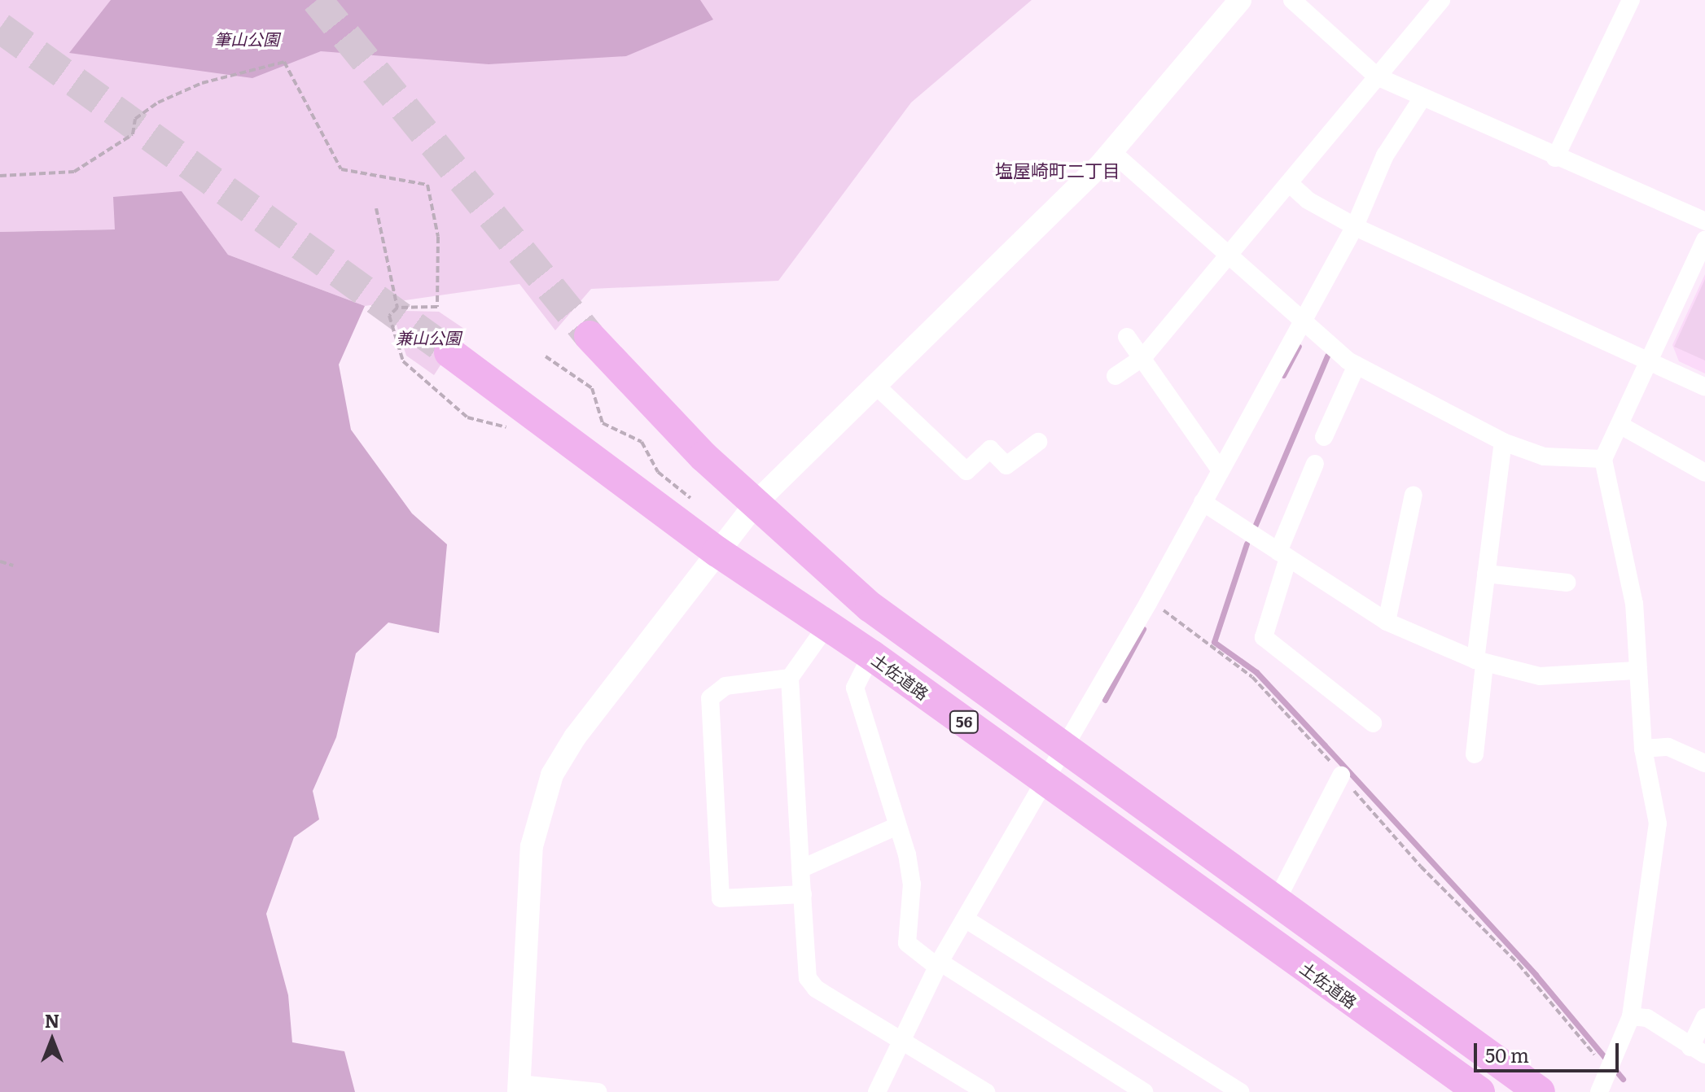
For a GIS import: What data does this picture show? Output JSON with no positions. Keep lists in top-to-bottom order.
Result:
{
  "streets": {
    "highway": ["土佐道路", "56"]
  },
  "districts": ["塩屋崎町二丁目"],
  "parks": ["筆山公園", "兼山公園"],
  "scale_bar": "50 m",
  "north": "top"
}
